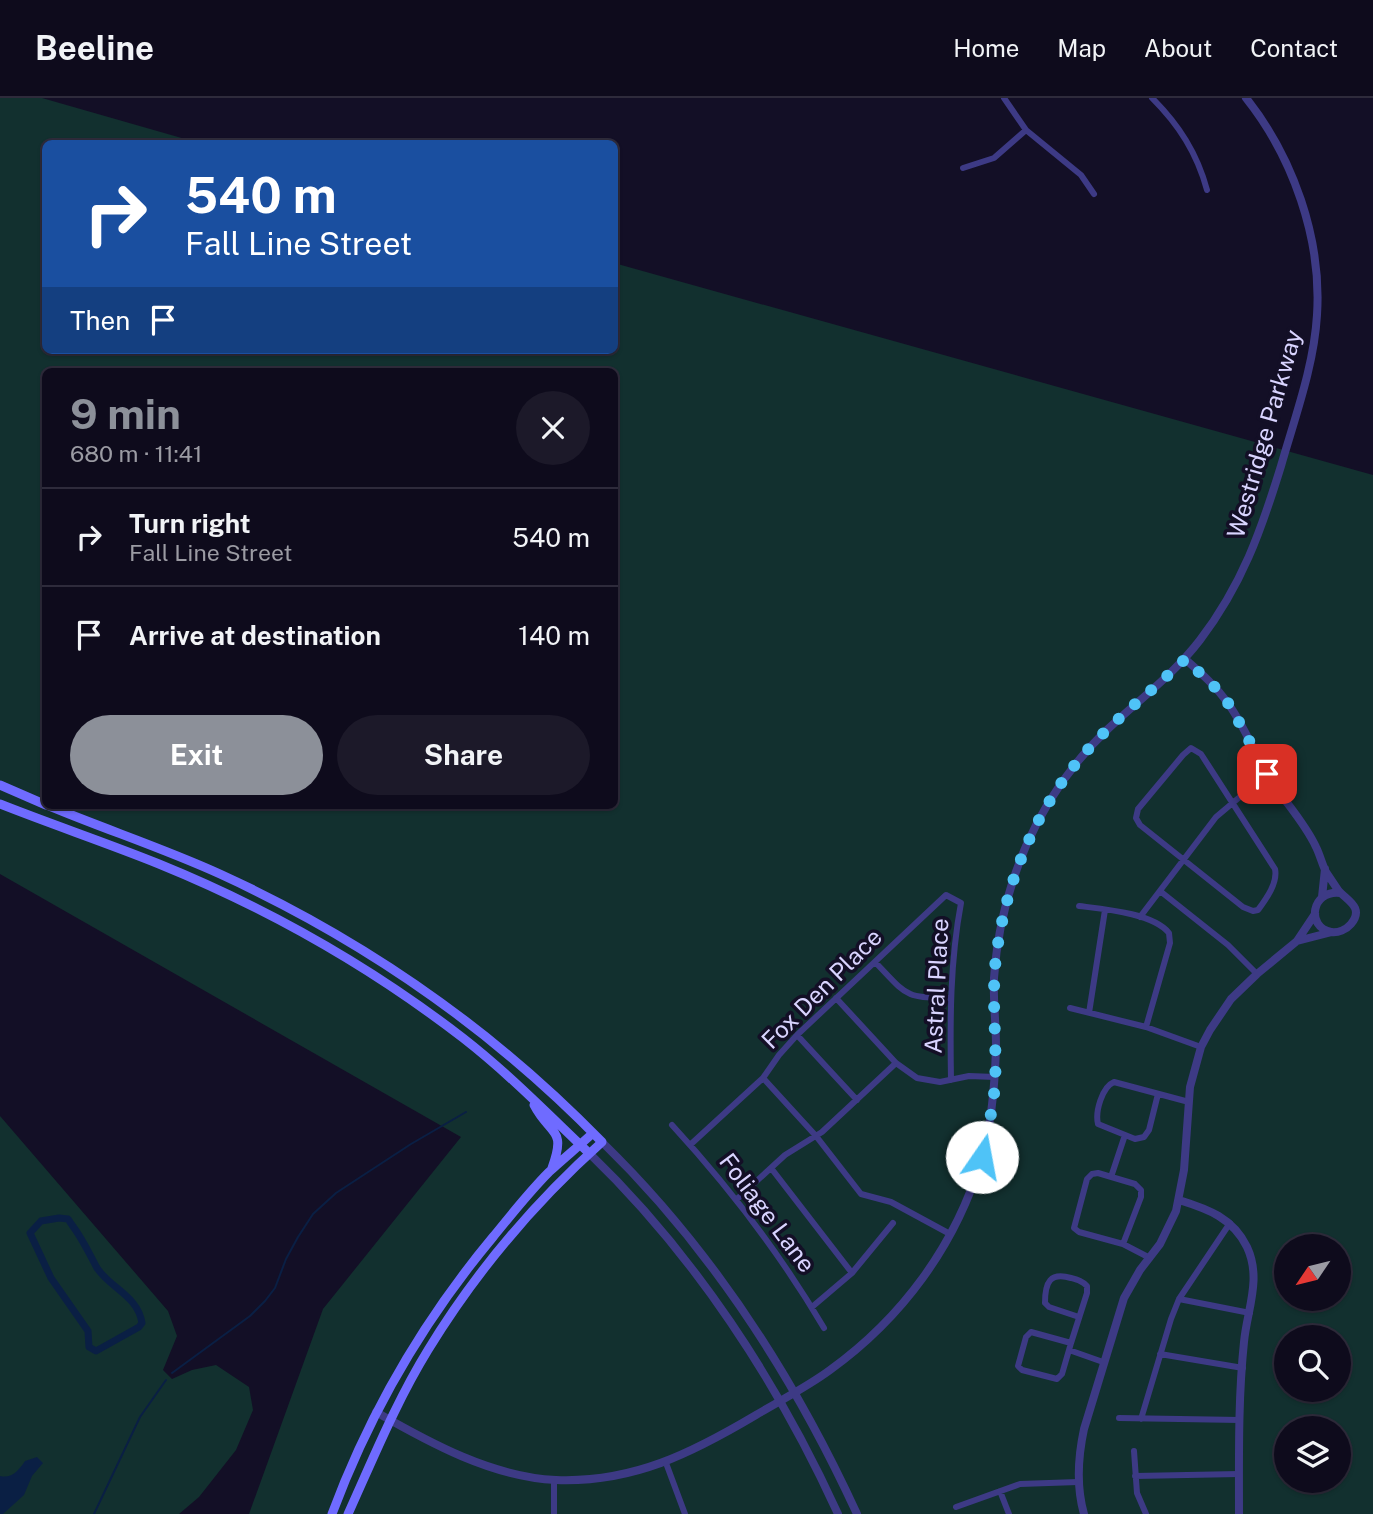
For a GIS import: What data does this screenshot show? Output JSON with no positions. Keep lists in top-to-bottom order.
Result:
{
  "streets": {
    "street": [
      "Westridge Parkway",
      "Astral Place",
      "Fox Den Place",
      "Foliage Lane"
    ]
  },
  "crossings": [
    ["Astral Place", "Fox Den Place"],
    ["Fox Den Place", "Foliage Lane"]
  ],
  "north": "bottom left",
  "page": {
    "header": "Beeline",
    "nav": [
      "Home",
      "Map",
      "About",
      "Contact"
    ],
    "turn": ["540 m", "Fall Line Street"],
    "then": "Then",
    "heading": ["9 min", "680 m · 11:41"],
    "list": [
      {
        "name": "Turn right",
        "note": "Fall Line Street",
        "value": "540 m"
      },
      {
        "name": "Arrive at destination",
        "value": "140 m"
      }
    ],
    "buttons": ["Exit", "Share"]
  }
}
